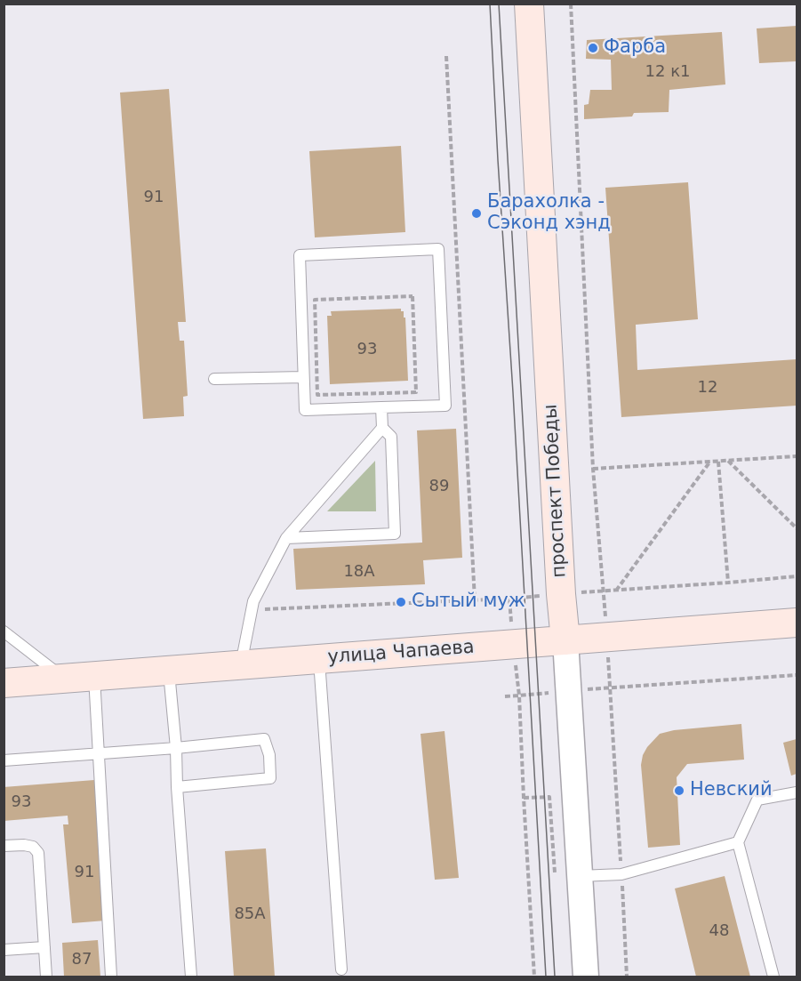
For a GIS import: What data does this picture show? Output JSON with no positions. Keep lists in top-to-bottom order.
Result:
{
  "streets": {
    "main road": ["проспект Победы", "улица Чапаева"]
  },
  "crossings": [
    ["проспект Победы", "улица Чапаева"]
  ],
  "places": [
    "Фарба",
    "Барахолка - Сэконд хэнд",
    "Сытый муж",
    "Невский"
  ],
  "house_numbers": [
    "12 к1",
    "91",
    "93",
    "12",
    "89",
    "18А",
    "93",
    "91",
    "85А",
    "48",
    "87"
  ]
}
